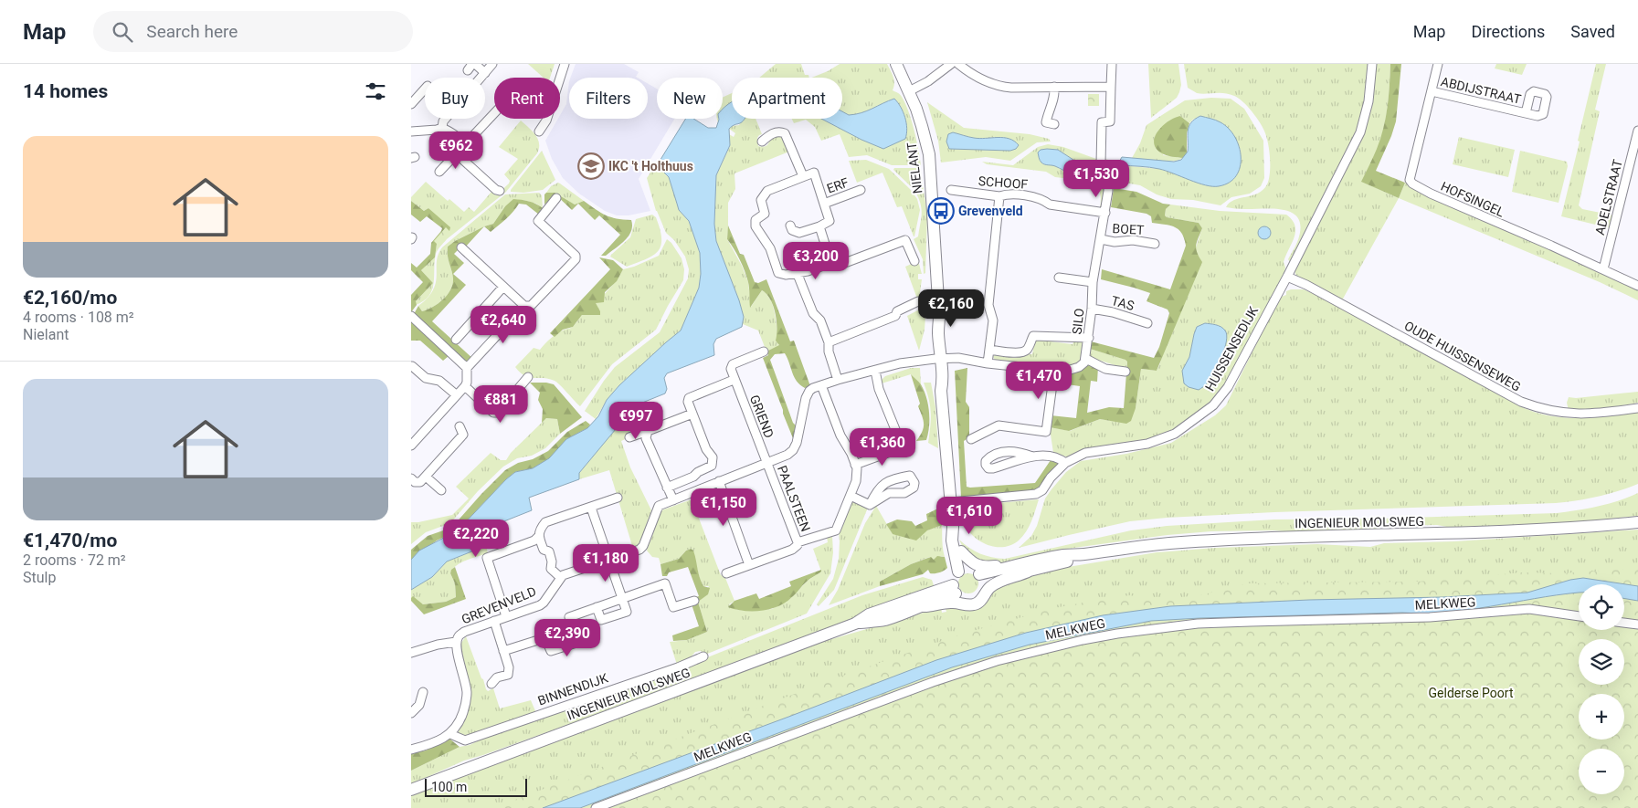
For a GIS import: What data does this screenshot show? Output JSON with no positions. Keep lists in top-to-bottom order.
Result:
{
  "streets": {
    "main road": ["NIELANT", "INGENIEUR MOLSWEG"],
    "street": [
      "ABDIJSTRAAT",
      "SCHOOF",
      "ERF",
      "ADELSTRAAT",
      "HOFSINGEL",
      "BOET",
      "TAS",
      "SILO",
      "HUISSENSEDIJK",
      "OUDE HUISSENSEWEG",
      "GRIEND",
      "PAALSTEEN",
      "MELKWEG",
      "GREVENVELD",
      "BINNENDIJK"
    ]
  },
  "crossings": [
    ["ABDIJSTRAAT", "HOFSINGEL"],
    ["NIELANT", "HUISSENSEDIJK"],
    ["NIELANT", "INGENIEUR MOLSWEG"],
    ["SCHOOF", "SILO"],
    ["ADELSTRAAT", "HOFSINGEL"],
    ["BOET", "SILO"],
    ["TAS", "SILO"],
    ["HUISSENSEDIJK", "OUDE HUISSENSEWEG"],
    ["GRIEND", "PAALSTEEN"]
  ],
  "parks": ["Gelderse Poort"],
  "places": {
    "school or university": ["IKC 't Holthuus"],
    "bus stop": ["Grevenveld"]
  },
  "scale_bar": "100 m",
  "page": {
    "header": "Map",
    "search": "Search here",
    "nav": ["Map", "Directions", "Saved"],
    "heading": "14 homes",
    "chip": [
      "Buy",
      "Rent",
      "Filters",
      "New",
      "Apartment"
    ],
    "list": [
      {
        "name": "€2,160/mo",
        "note": "4 rooms · 108 m² · Nielant"
      },
      {
        "name": "€1,470/mo",
        "note": "2 rooms · 72 m² · Stulp"
      }
    ],
    "price": [
      "€962",
      "€1,530",
      "€3,200",
      "€2,160",
      "€2,640",
      "€1,470",
      "€881",
      "€997",
      "€1,360",
      "€1,150",
      "€1,610",
      "€2,220",
      "€1,180",
      "€2,390"
    ],
    "map_buttons": ["+", "−"],
    "scale": "100 m"
  }
}
